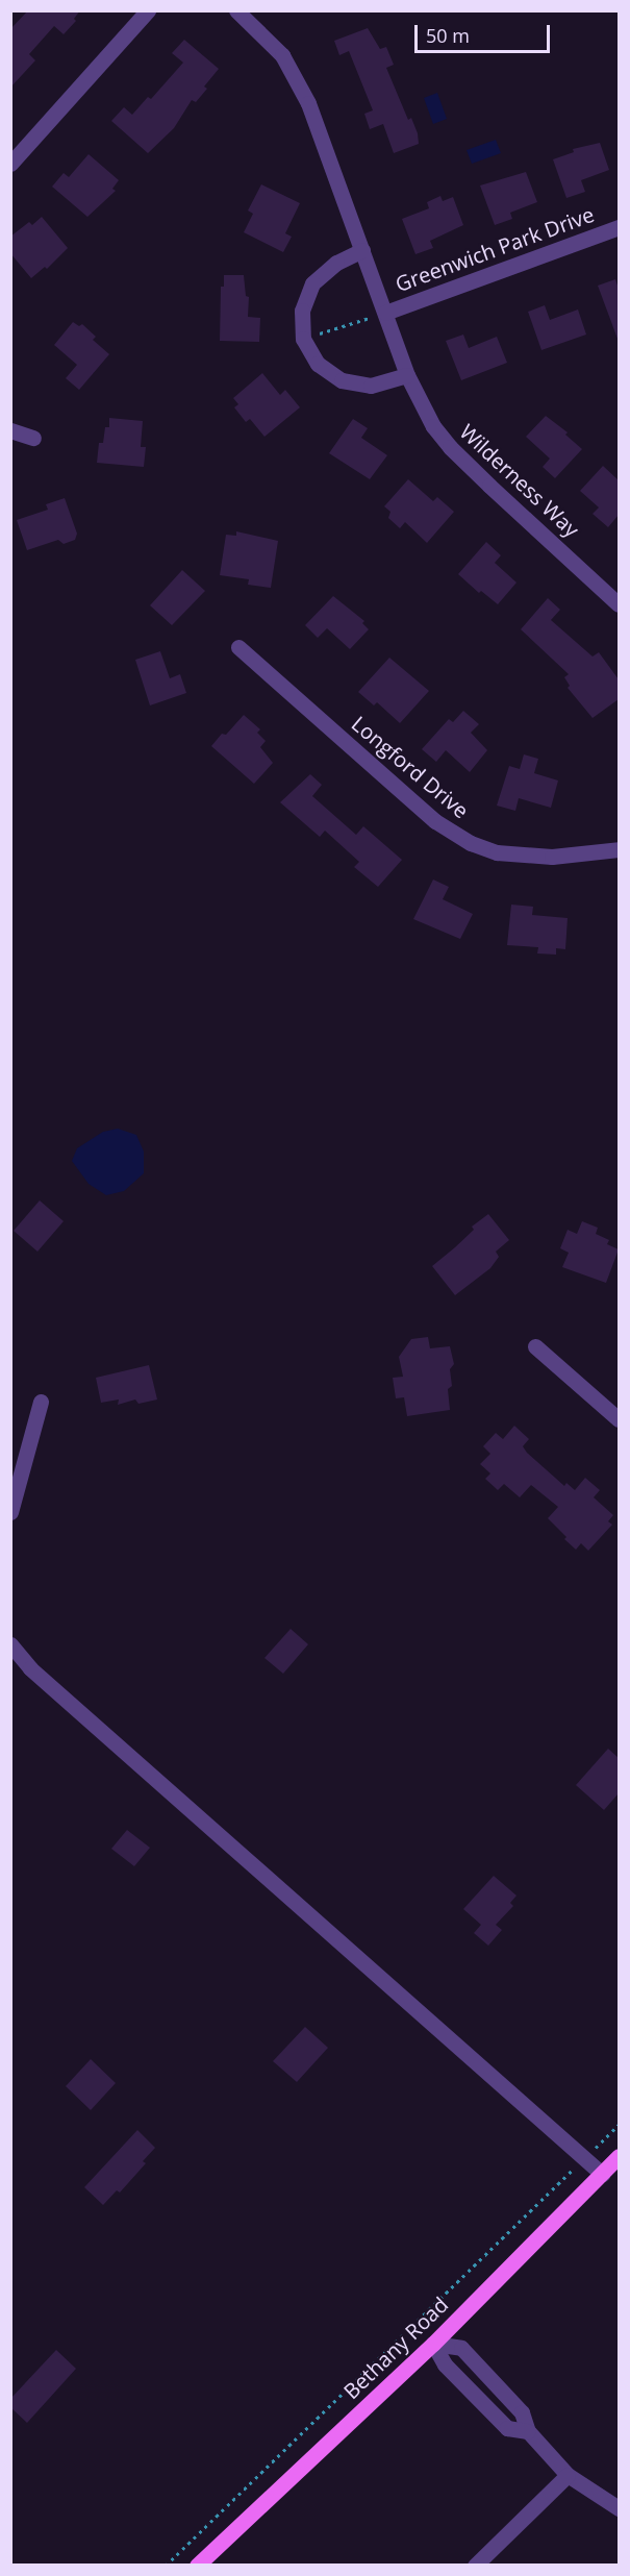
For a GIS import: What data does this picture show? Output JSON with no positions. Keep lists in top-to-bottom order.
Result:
{
  "streets": {
    "main road": ["Bethany Road"],
    "street": ["Greenwich Park Drive", "Wilderness Way", "Longford Drive"]
  },
  "crossings": [
    ["Greenwich Park Drive", "Wilderness Way"]
  ],
  "scale_bar": "50 m"
}
